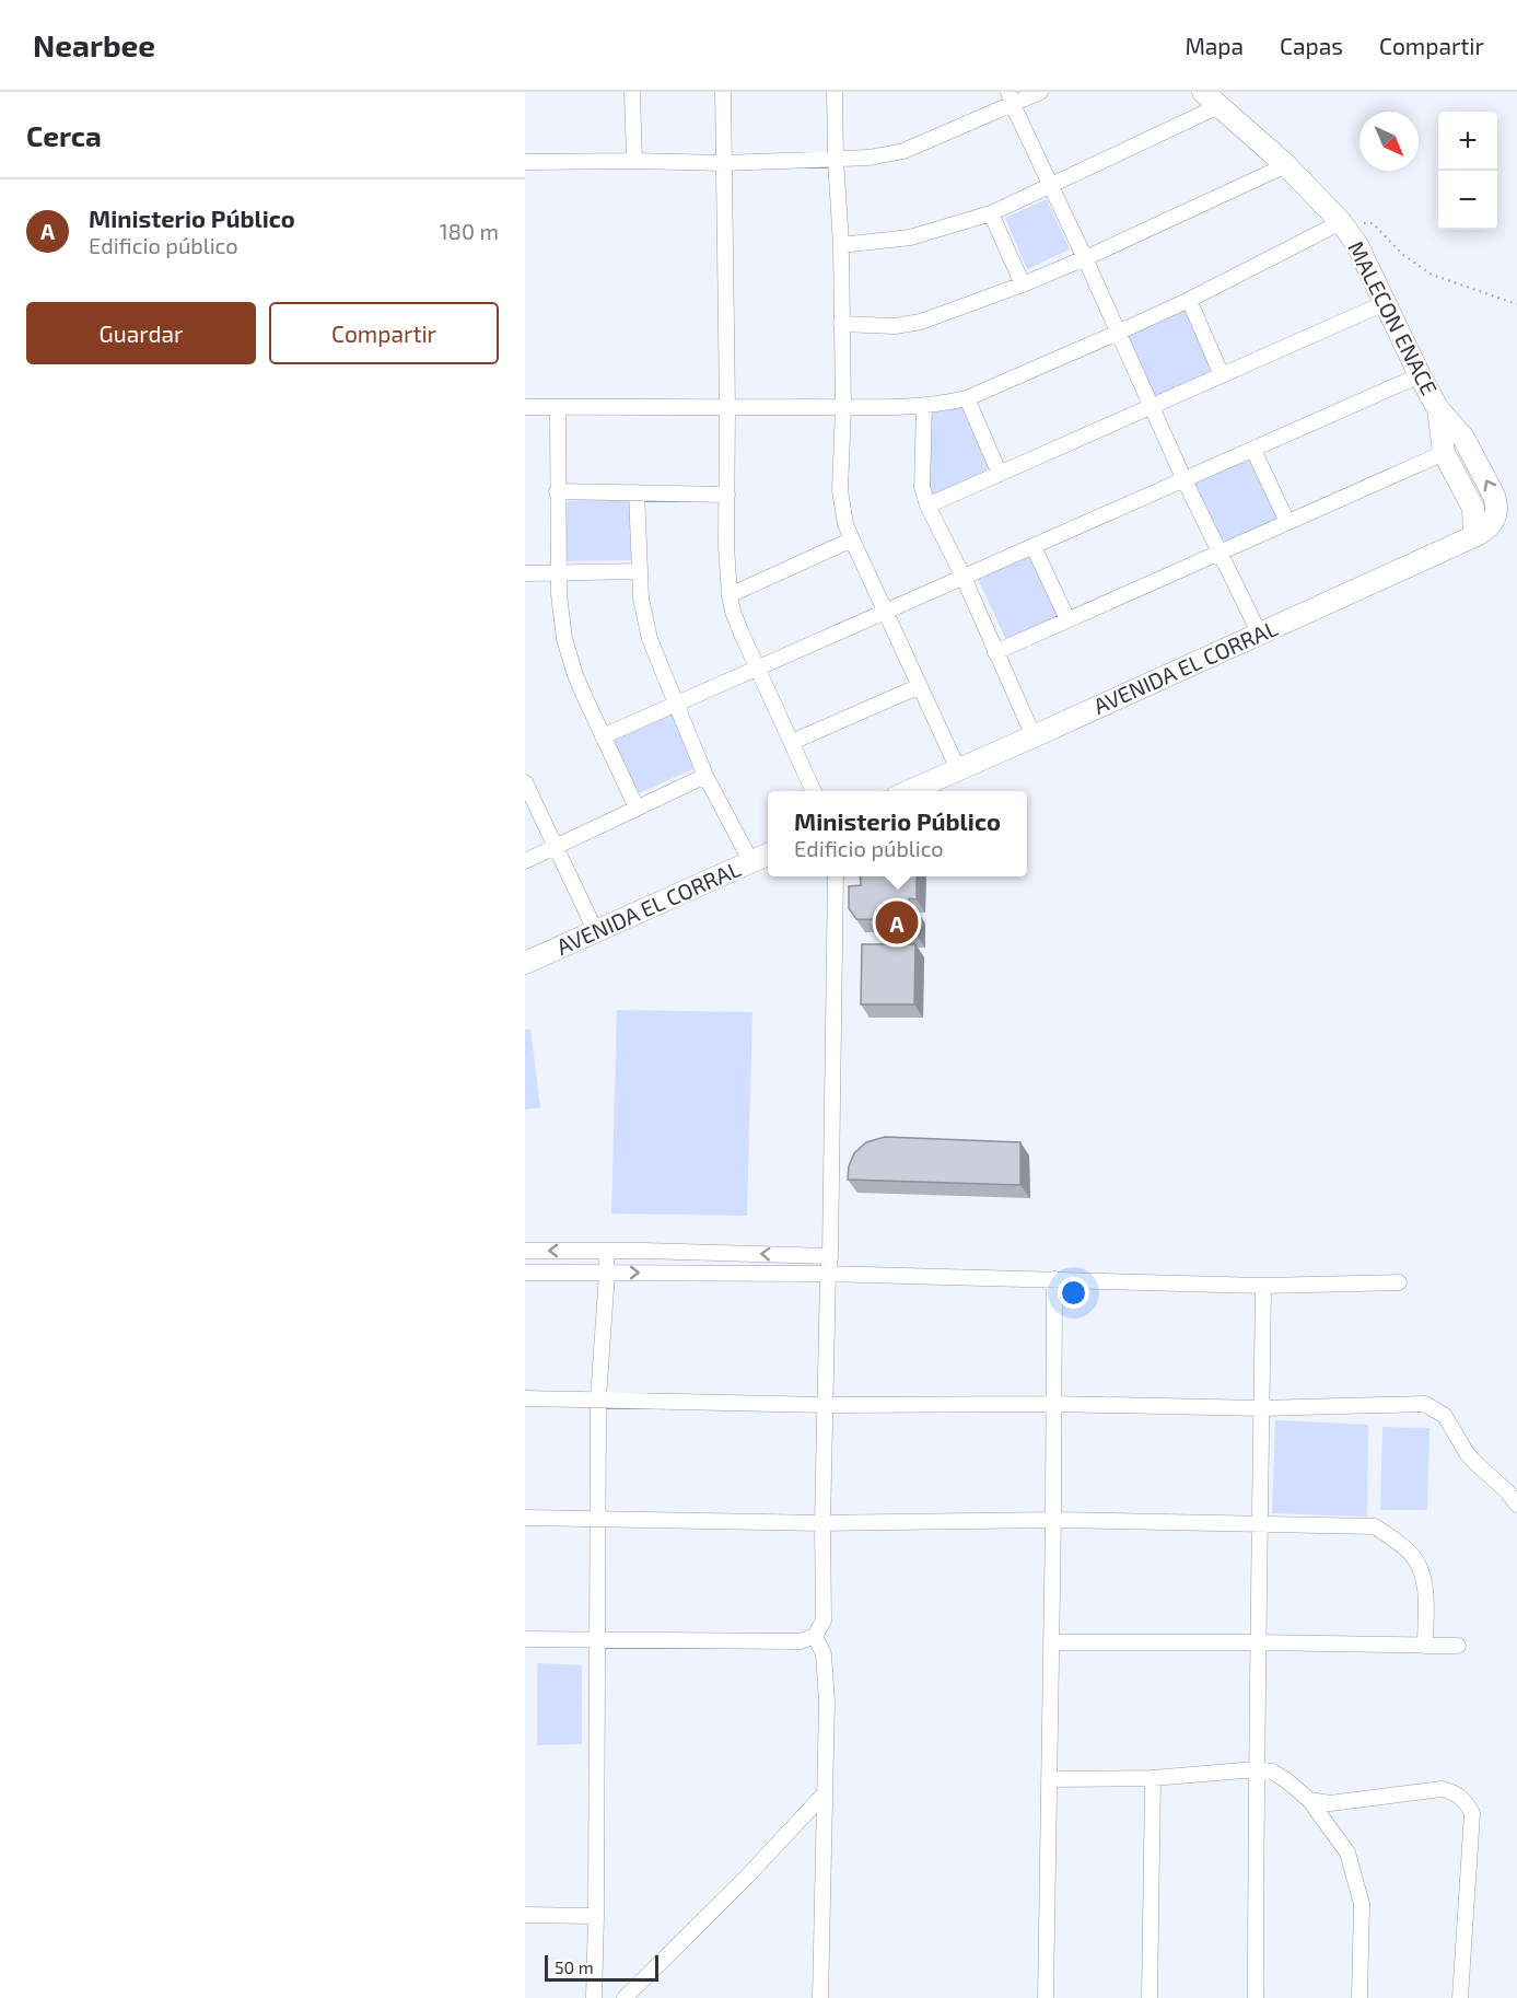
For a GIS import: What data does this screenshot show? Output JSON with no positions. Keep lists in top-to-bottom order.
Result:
{
  "streets": {
    "street": ["MALECON ENACE", "AVENIDA EL CORRAL"]
  },
  "crossings": [
    ["MALECON ENACE", "AVENIDA EL CORRAL"]
  ],
  "scale_bar": "50 m",
  "north": "bottom right",
  "page": {
    "header": "Nearbee",
    "nav": ["Mapa", "Capas", "Compartir"],
    "heading": "Cerca",
    "map_buttons": ["+", "−"],
    "list": [
      {
        "mark": "A",
        "name": "Ministerio Público",
        "note": "Edificio público",
        "value": "180 m"
      }
    ],
    "buttons": ["Guardar", "Compartir"],
    "popup": ["Ministerio Público", "Edificio público"],
    "pins": "A",
    "scale": "50 m"
  }
}
